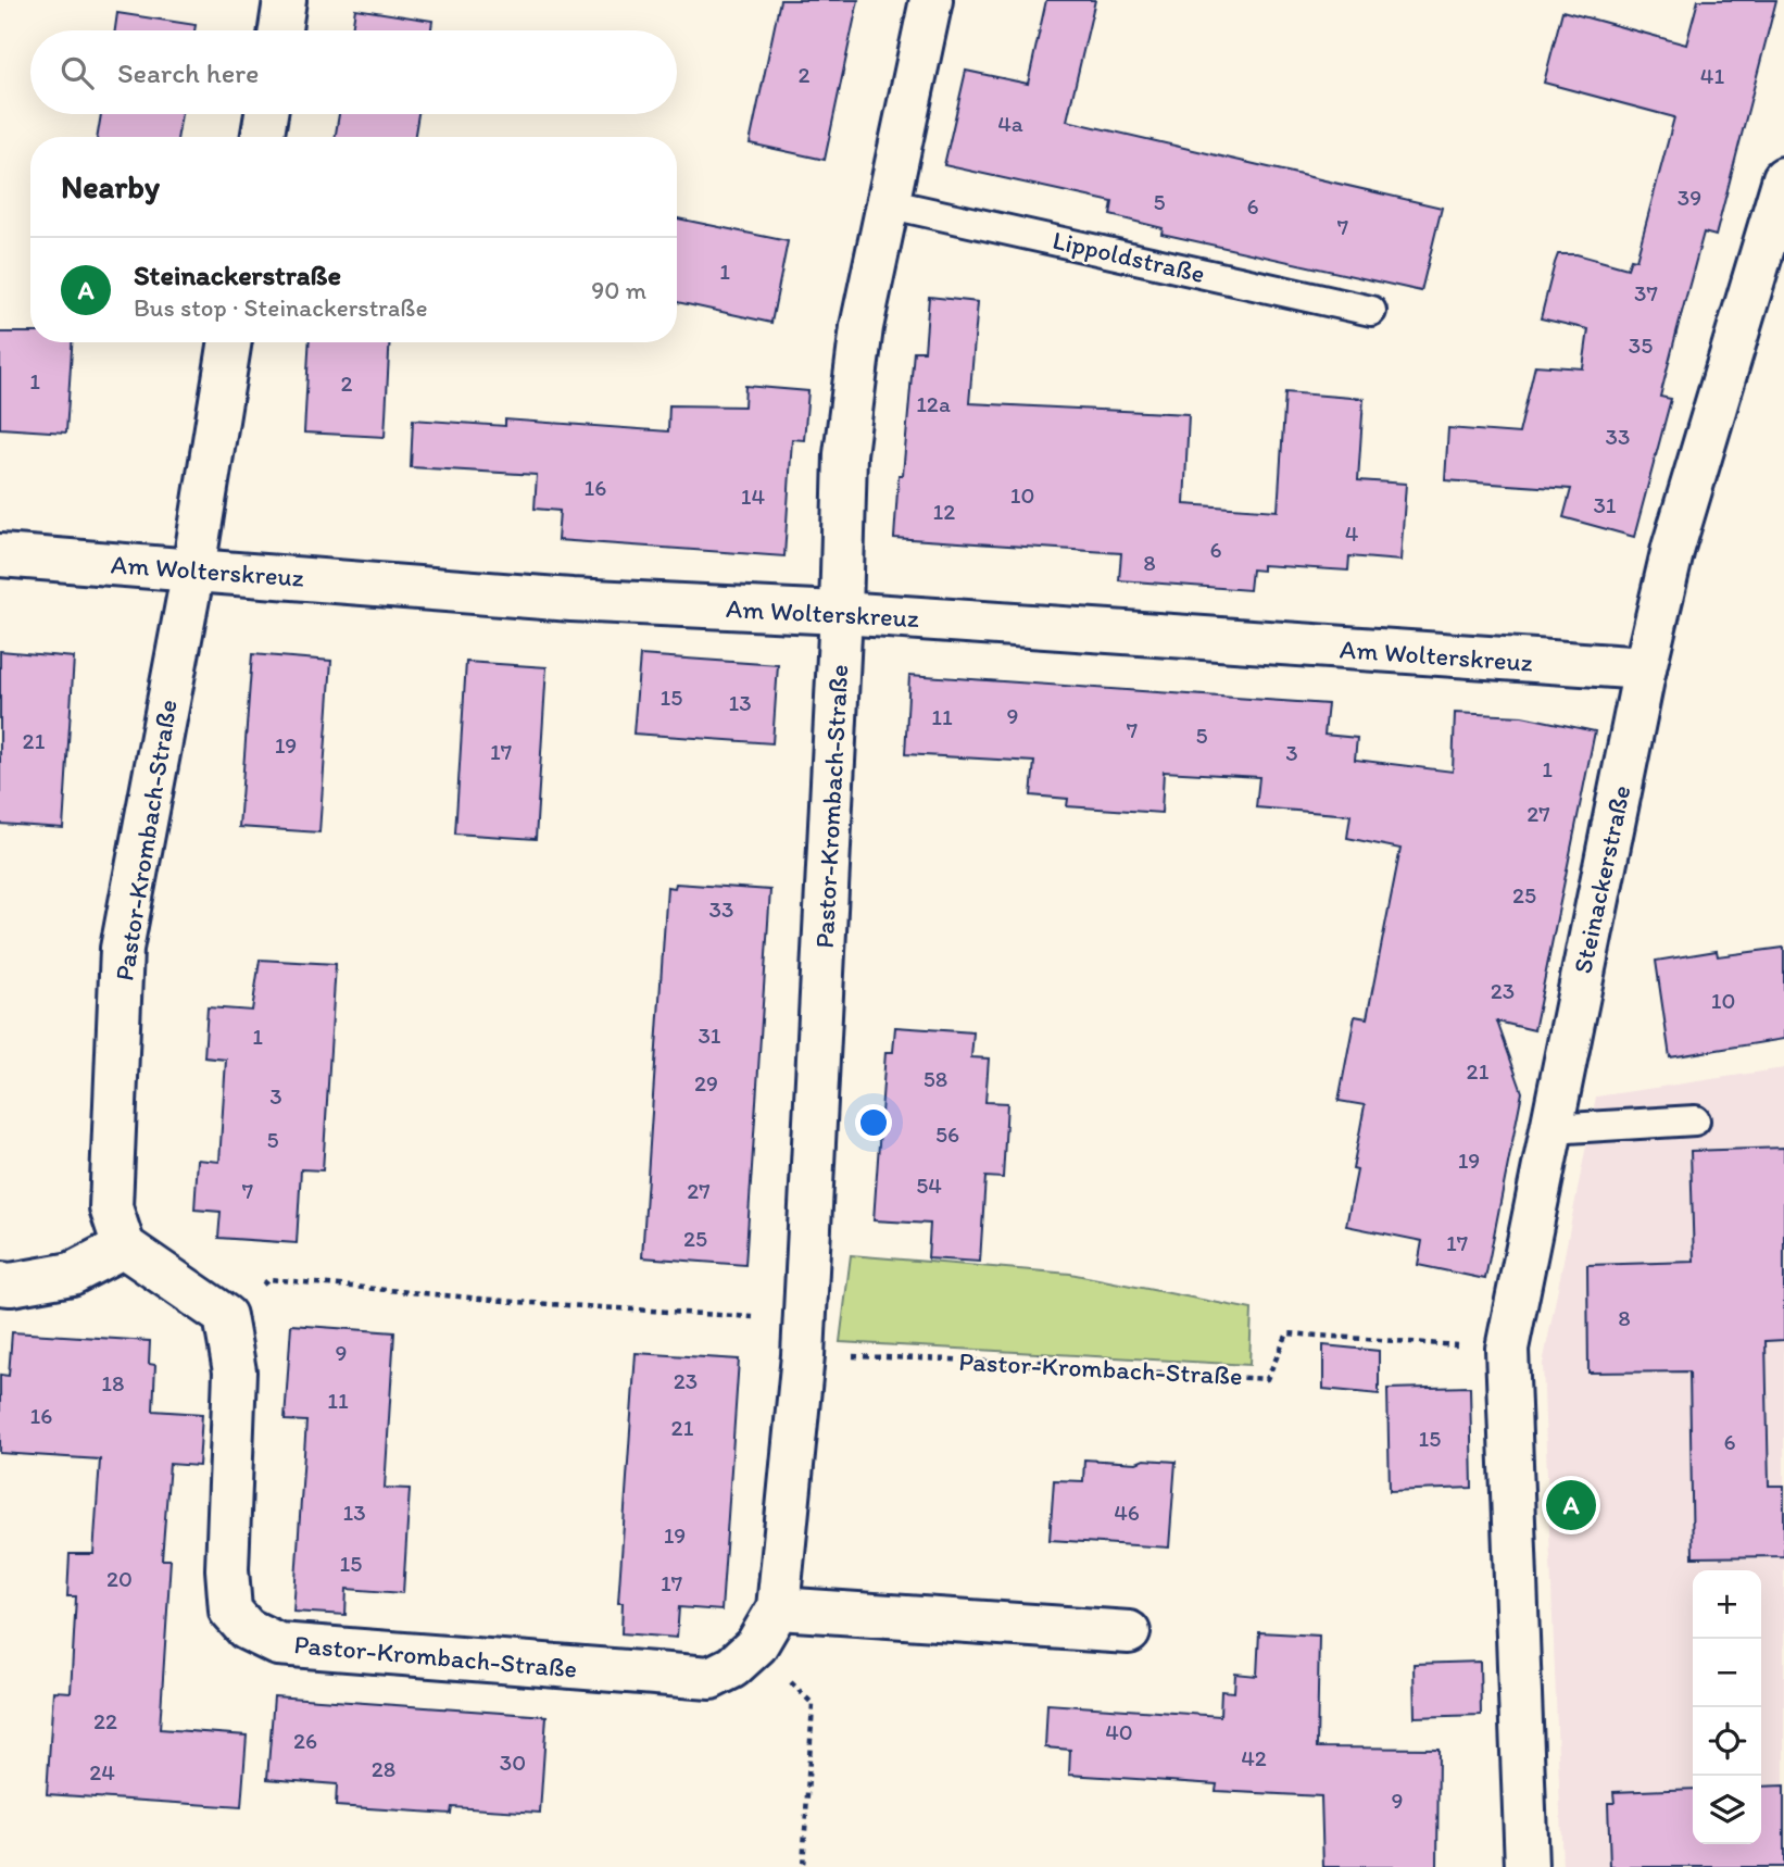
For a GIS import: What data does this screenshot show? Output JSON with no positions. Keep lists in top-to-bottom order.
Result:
{
  "streets": {
    "street": ["Am Wolterskreuz", "Pastor-Krombach-Straße", "Steinackerstraße"],
    "lane": ["Lippoldstraße"]
  },
  "crossings": [
    ["Am Wolterskreuz", "Pastor-Krombach-Straße"],
    ["Am Wolterskreuz", "Steinackerstraße"],
    ["Pastor-Krombach-Straße", "Steinackerstraße"]
  ],
  "house_numbers": [
    "2",
    "41",
    "4a",
    "39",
    "5",
    "6",
    "7",
    "1",
    "37",
    "35",
    "1",
    "2",
    "12a",
    "33",
    "16",
    "10",
    "14",
    "31",
    "12",
    "4",
    "6",
    "8",
    "15",
    "13",
    "9",
    "11",
    "7",
    "5",
    "21",
    "19",
    "17",
    "3",
    "1",
    "27",
    "25",
    "33",
    "23",
    "10",
    "31",
    "1",
    "21",
    "58",
    "29",
    "3",
    "56",
    "5",
    "19",
    "54",
    "7",
    "27",
    "25",
    "17",
    "8",
    "9",
    "23",
    "18",
    "11",
    "16",
    "21",
    "15",
    "6",
    "13",
    "46",
    "19",
    "15",
    "20",
    "17",
    "22",
    "40",
    "26",
    "42",
    "30",
    "28",
    "24",
    "9"
  ],
  "page": {
    "search": "Search here",
    "heading": "Nearby",
    "list": [
      {
        "mark": "A",
        "name": "Steinackerstraße",
        "note": "Bus stop · Steinackerstraße",
        "value": "90 m"
      }
    ],
    "pins": "A",
    "map_buttons": ["+", "−"]
  }
}
